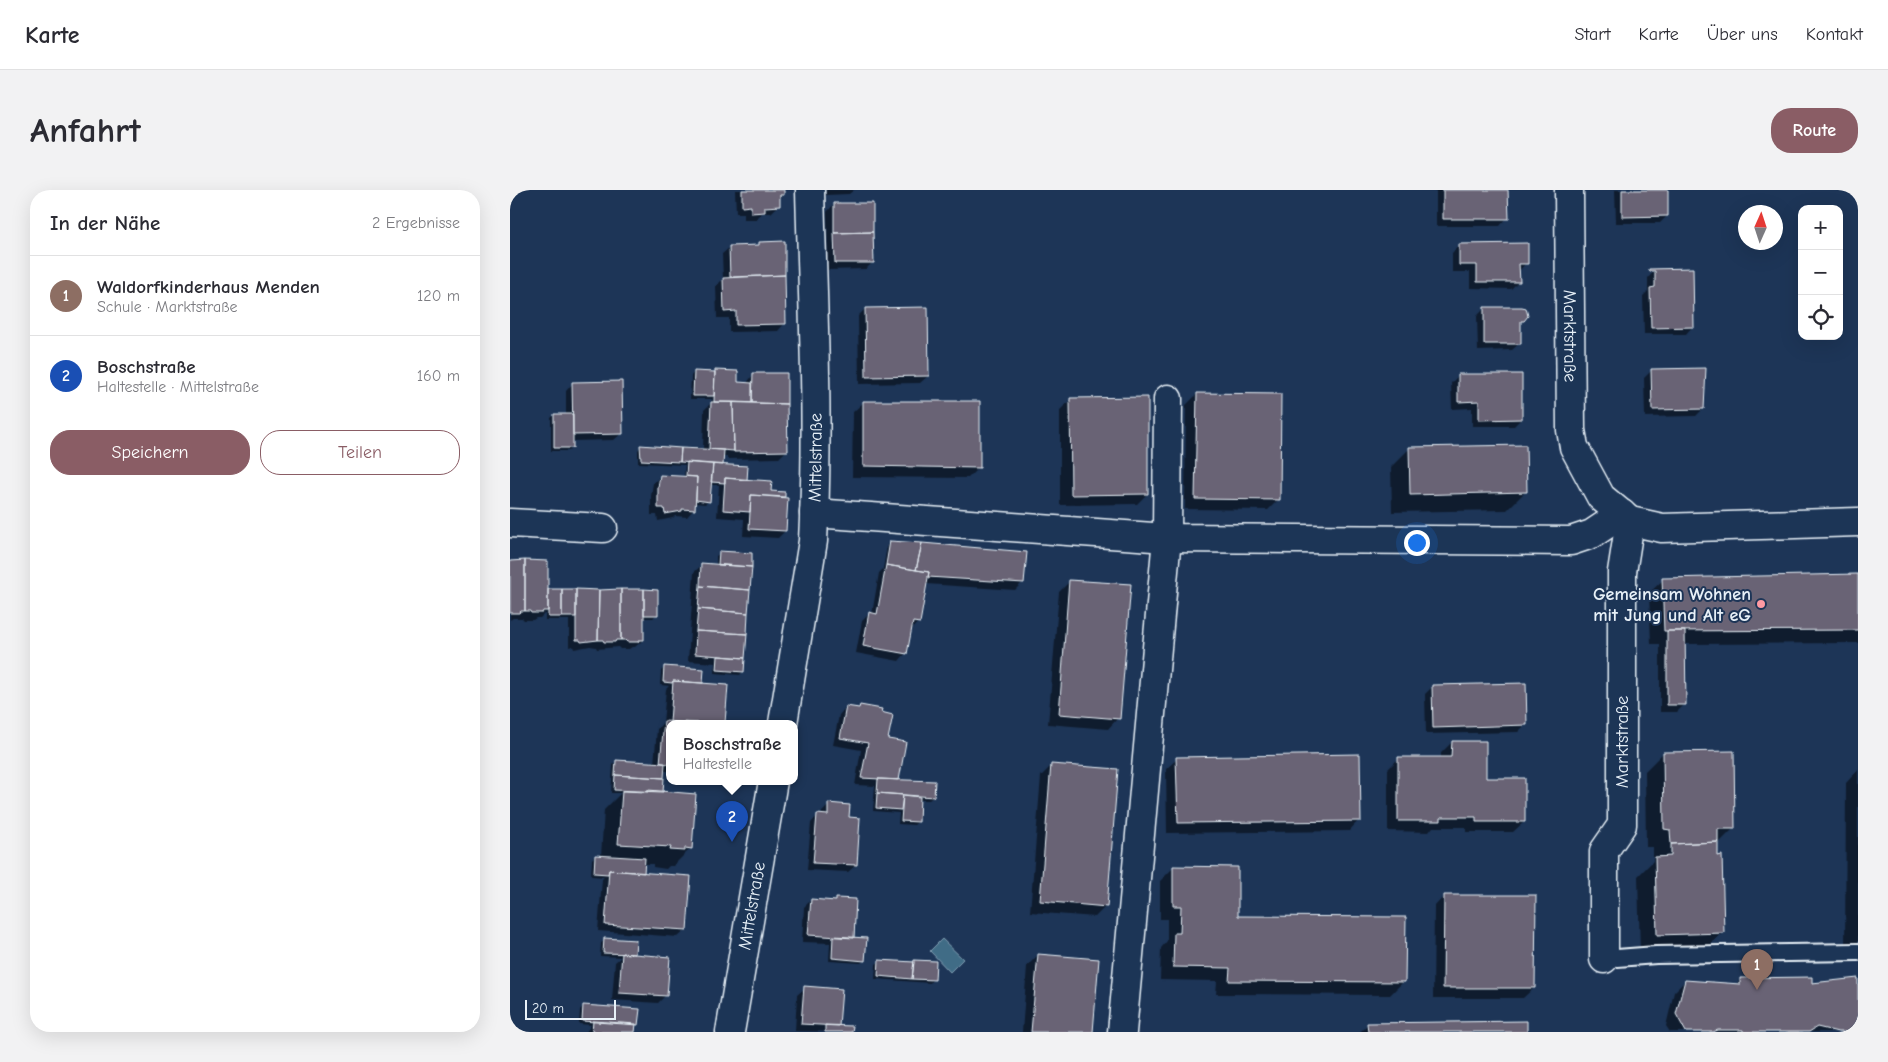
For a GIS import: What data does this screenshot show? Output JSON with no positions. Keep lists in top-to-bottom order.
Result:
{
  "streets": {
    "street": ["Marktstraße", "Mittelstraße"]
  },
  "places": ["Gemeinsam Wohnen mit Jung und Alt eG"],
  "scale_bar": "20 m",
  "north": "top",
  "page": {
    "header": "Karte",
    "nav": [
      "Start",
      "Karte",
      "Über uns",
      "Kontakt"
    ],
    "buttons": [
      "Route",
      ["Speichern", "Teilen"]
    ],
    "title": "Anfahrt",
    "heading": ["In der Nähe", "2 Ergebnisse"],
    "map_buttons": ["+", "−"],
    "list": [
      {
        "mark": "1",
        "name": "Waldorfkinderhaus Menden",
        "note": "Schule · Marktstraße",
        "value": "120 m"
      },
      {
        "mark": "2",
        "name": "Boschstraße",
        "note": "Haltestelle · Mittelstraße",
        "value": "160 m"
      }
    ],
    "popup": ["Boschstraße", "Haltestelle"],
    "pins": ["2", "1"],
    "scale": "20 m"
  }
}
